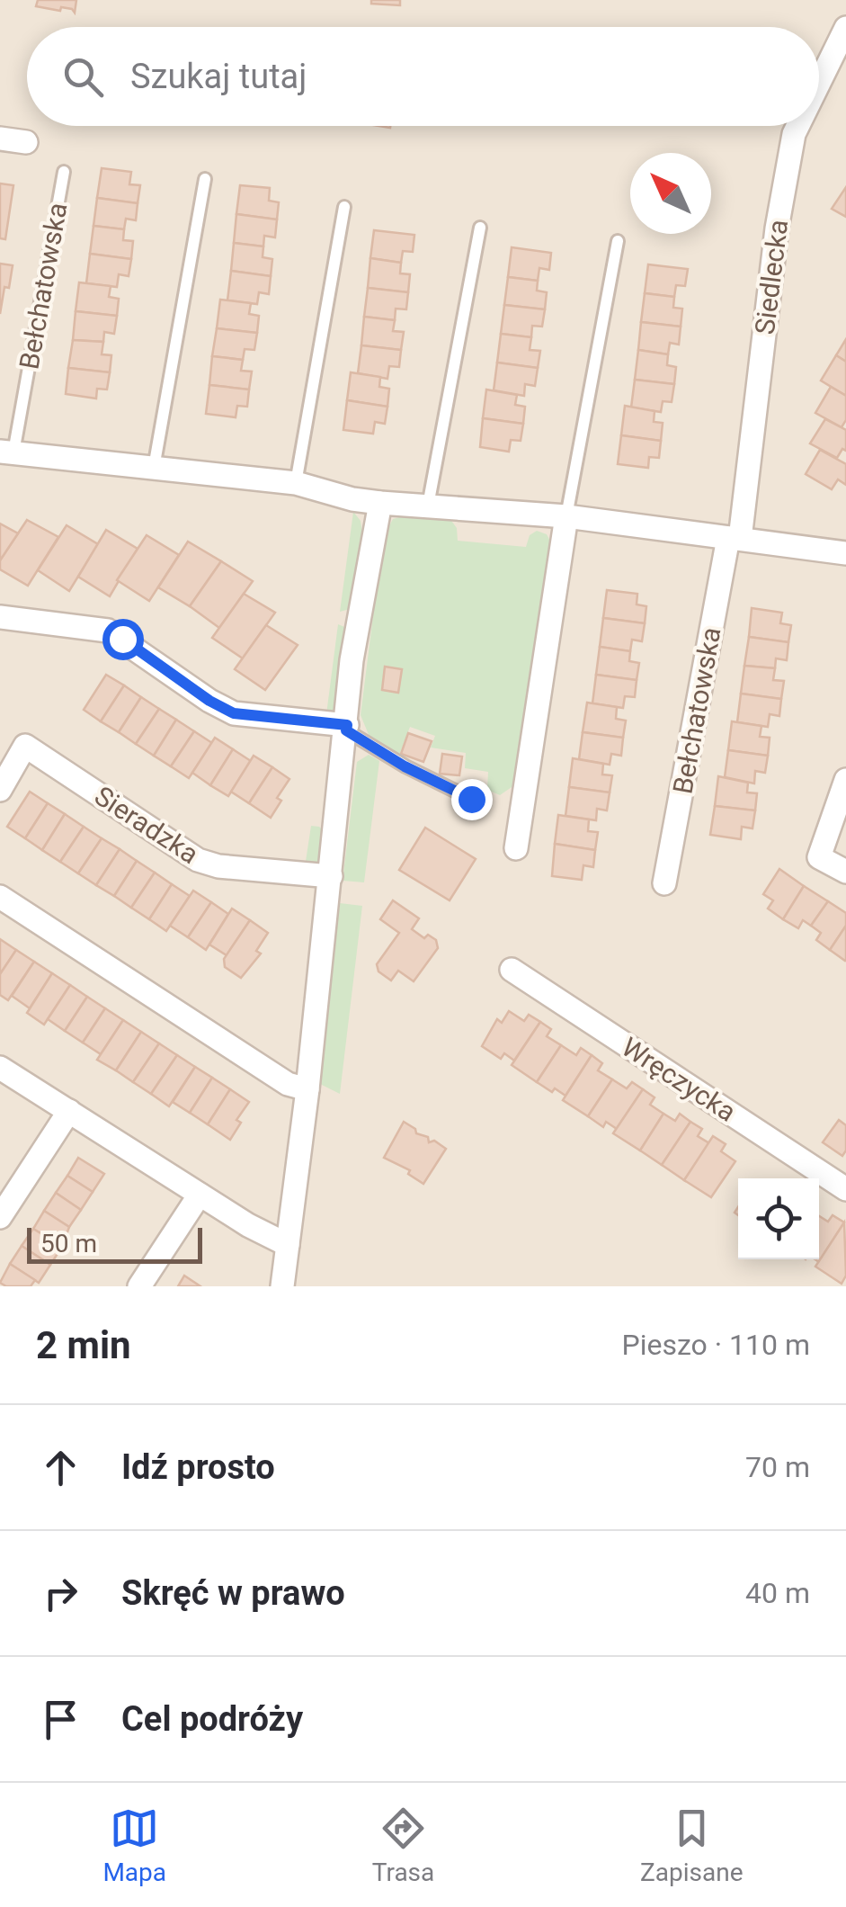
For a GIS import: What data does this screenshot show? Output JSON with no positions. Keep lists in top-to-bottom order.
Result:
{
  "streets": {
    "street": [
      "Siedlecka",
      "Bełchatowska",
      "Sieradzka",
      "Wręczycka"
    ]
  },
  "crossings": [
    ["Siedlecka", "Bełchatowska"]
  ],
  "scale_bar": "50 m",
  "north": "top left",
  "page": {
    "search": "Szukaj tutaj",
    "scale": "50 m",
    "heading": ["2 min", "Pieszo · 110 m"],
    "list": [
      ["Idź prosto", "70 m"],
      ["Skręć w prawo", "40 m"],
      "Cel podróży"
    ],
    "nav": ["Mapa", "Trasa", "Zapisane"]
  }
}
